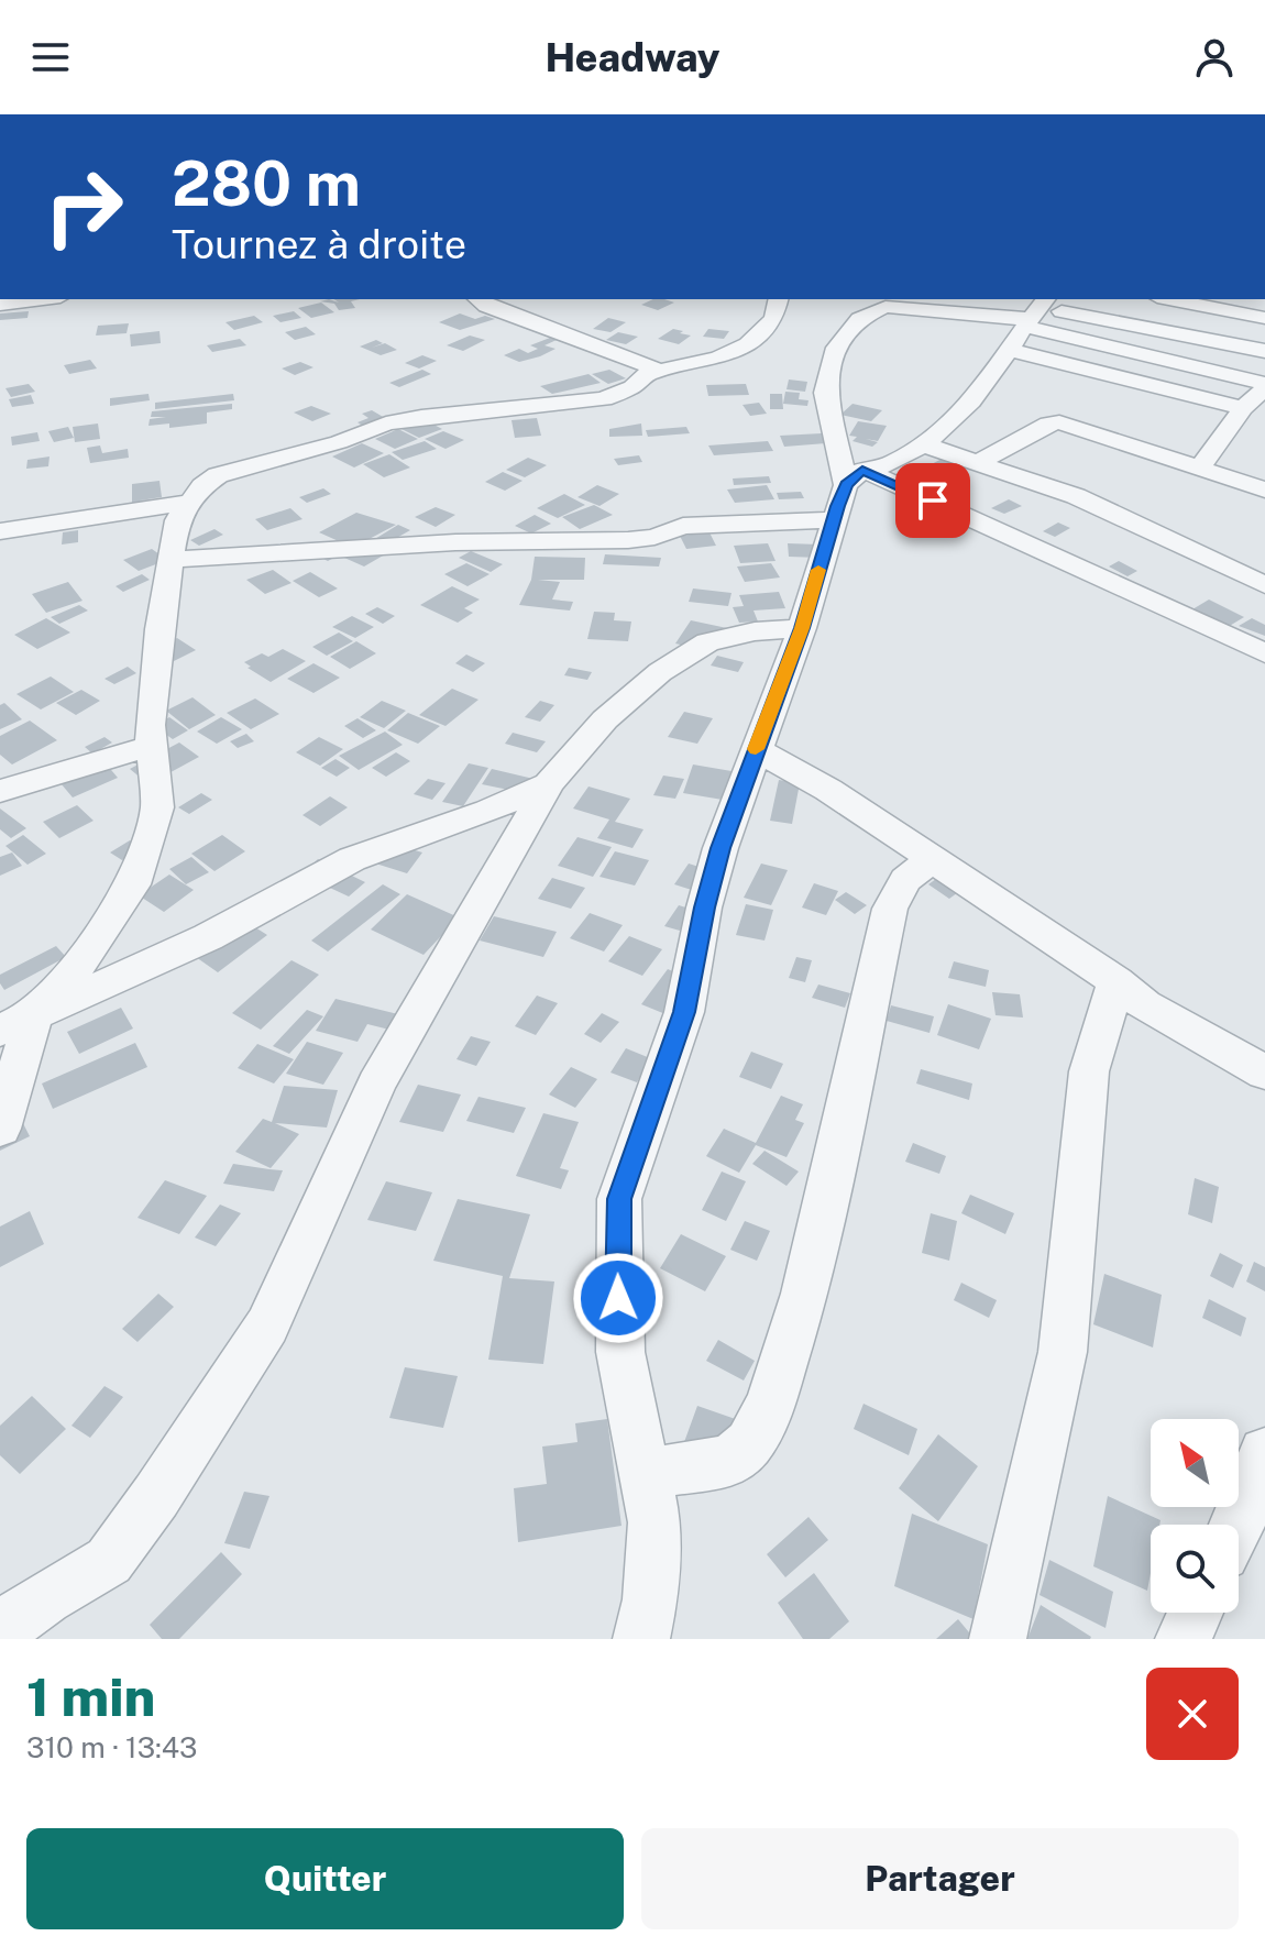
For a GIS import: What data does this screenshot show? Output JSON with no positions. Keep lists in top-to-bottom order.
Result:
{
  "north": "top left",
  "page": {
    "header": "Headway",
    "turn": ["280 m", "Tournez à droite"],
    "heading": ["1 min", "310 m · 13:43"],
    "buttons": ["Quitter", "Partager"]
  }
}
